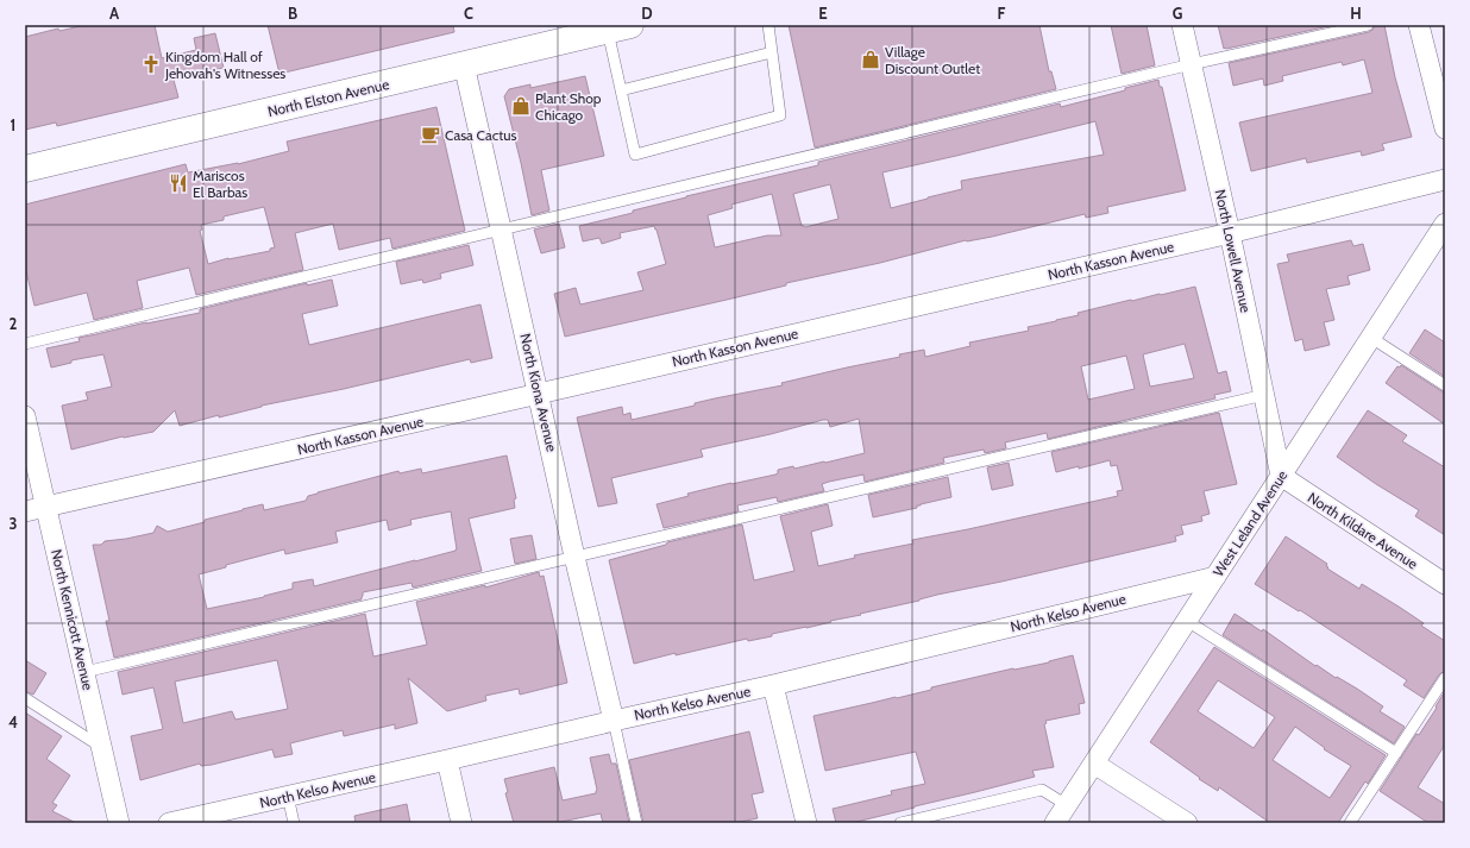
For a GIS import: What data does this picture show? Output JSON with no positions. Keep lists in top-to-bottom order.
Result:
{
  "streets": {
    "main road": ["North Elston Avenue"],
    "street": [
      "North Lowell Avenue",
      "North Kasson Avenue",
      "North Kiona Avenue",
      "West Leland Avenue",
      "North Kildare Avenue",
      "North Kelso Avenue",
      "North Kennicott Avenue"
    ]
  },
  "crossings": [
    ["North Elston Avenue", "North Kiona Avenue"],
    ["North Lowell Avenue", "North Kasson Avenue"],
    ["North Lowell Avenue", "West Leland Avenue"],
    ["North Lowell Avenue", "North Kildare Avenue"],
    ["North Kasson Avenue", "North Kiona Avenue"],
    ["North Kasson Avenue", "North Kennicott Avenue"],
    ["North Kiona Avenue", "North Kelso Avenue"],
    ["West Leland Avenue", "North Kildare Avenue"],
    ["West Leland Avenue", "North Kelso Avenue"]
  ],
  "places": {
    "shop": ["Village Discount Outlet", "Plant Shop Chicago"],
    "church": ["Kingdom Hall of Jehovah's Witnesses"],
    "cafe": ["Casa Cactus"],
    "restaurant": ["Mariscos El Barbas"]
  },
  "grid": {
    "columns": [
      "A",
      "B",
      "C",
      "D",
      "E",
      "F",
      "G",
      "H"
    ],
    "rows": [
      "1",
      "2",
      "3",
      "4"
    ]
  }
}
